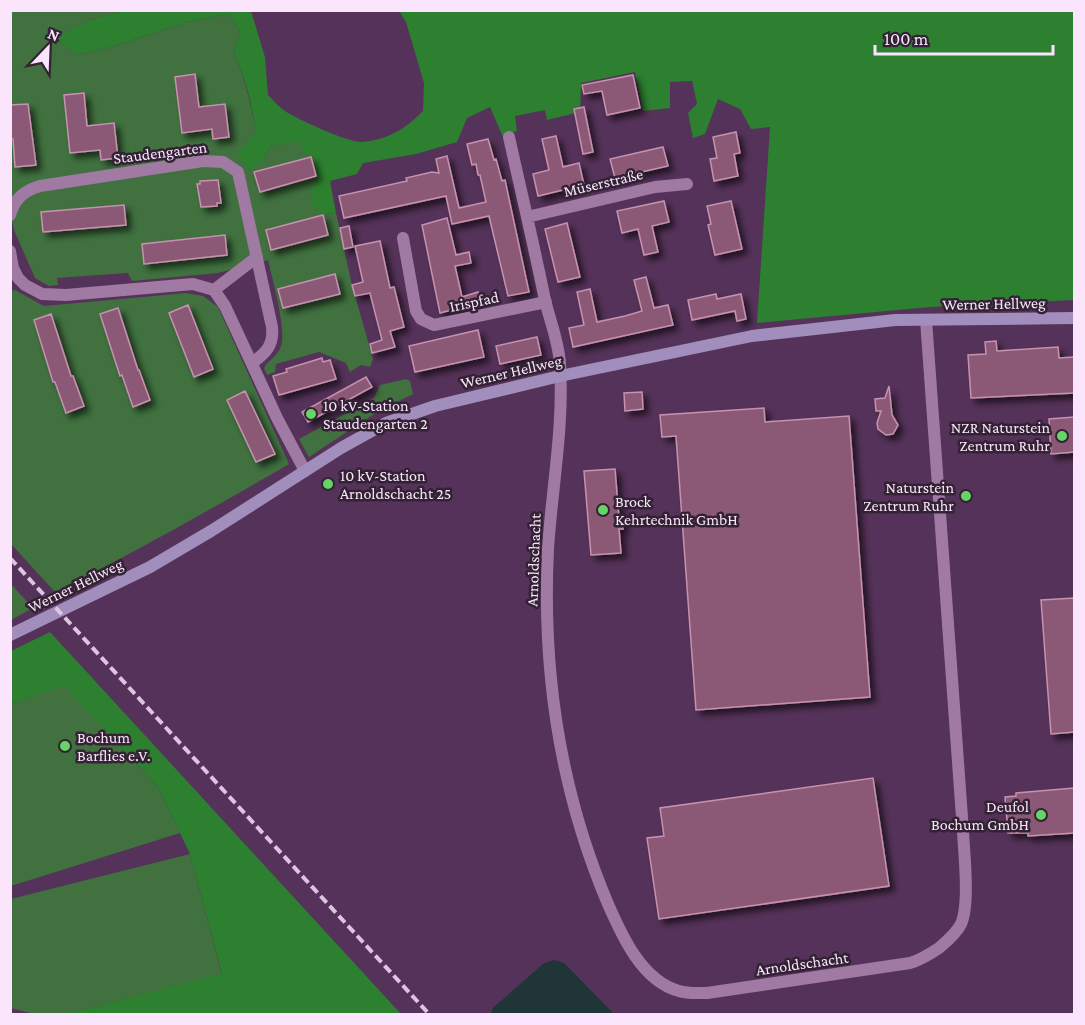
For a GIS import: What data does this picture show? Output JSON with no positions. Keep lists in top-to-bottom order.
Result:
{
  "streets": {
    "main road": ["Werner Hellweg"],
    "street": [
      "Staudengarten",
      "Müserstraße",
      "Irispfad",
      "Arnoldschacht"
    ]
  },
  "crossings": [
    ["Werner Hellweg", "Arnoldschacht"]
  ],
  "places": [
    "10 kV-Station Staudengarten 2",
    "NZR Naturstein Zentrum Ruhr",
    "10 kV-Station Arnoldschacht 25",
    "Naturstein Zentrum Ruhr",
    "Brock Kehrtechnik GmbH",
    "Bochum Barflies e.V.",
    "Deufol Bochum GmbH"
  ],
  "scale_bar": "100 m",
  "north": "top right"
}
